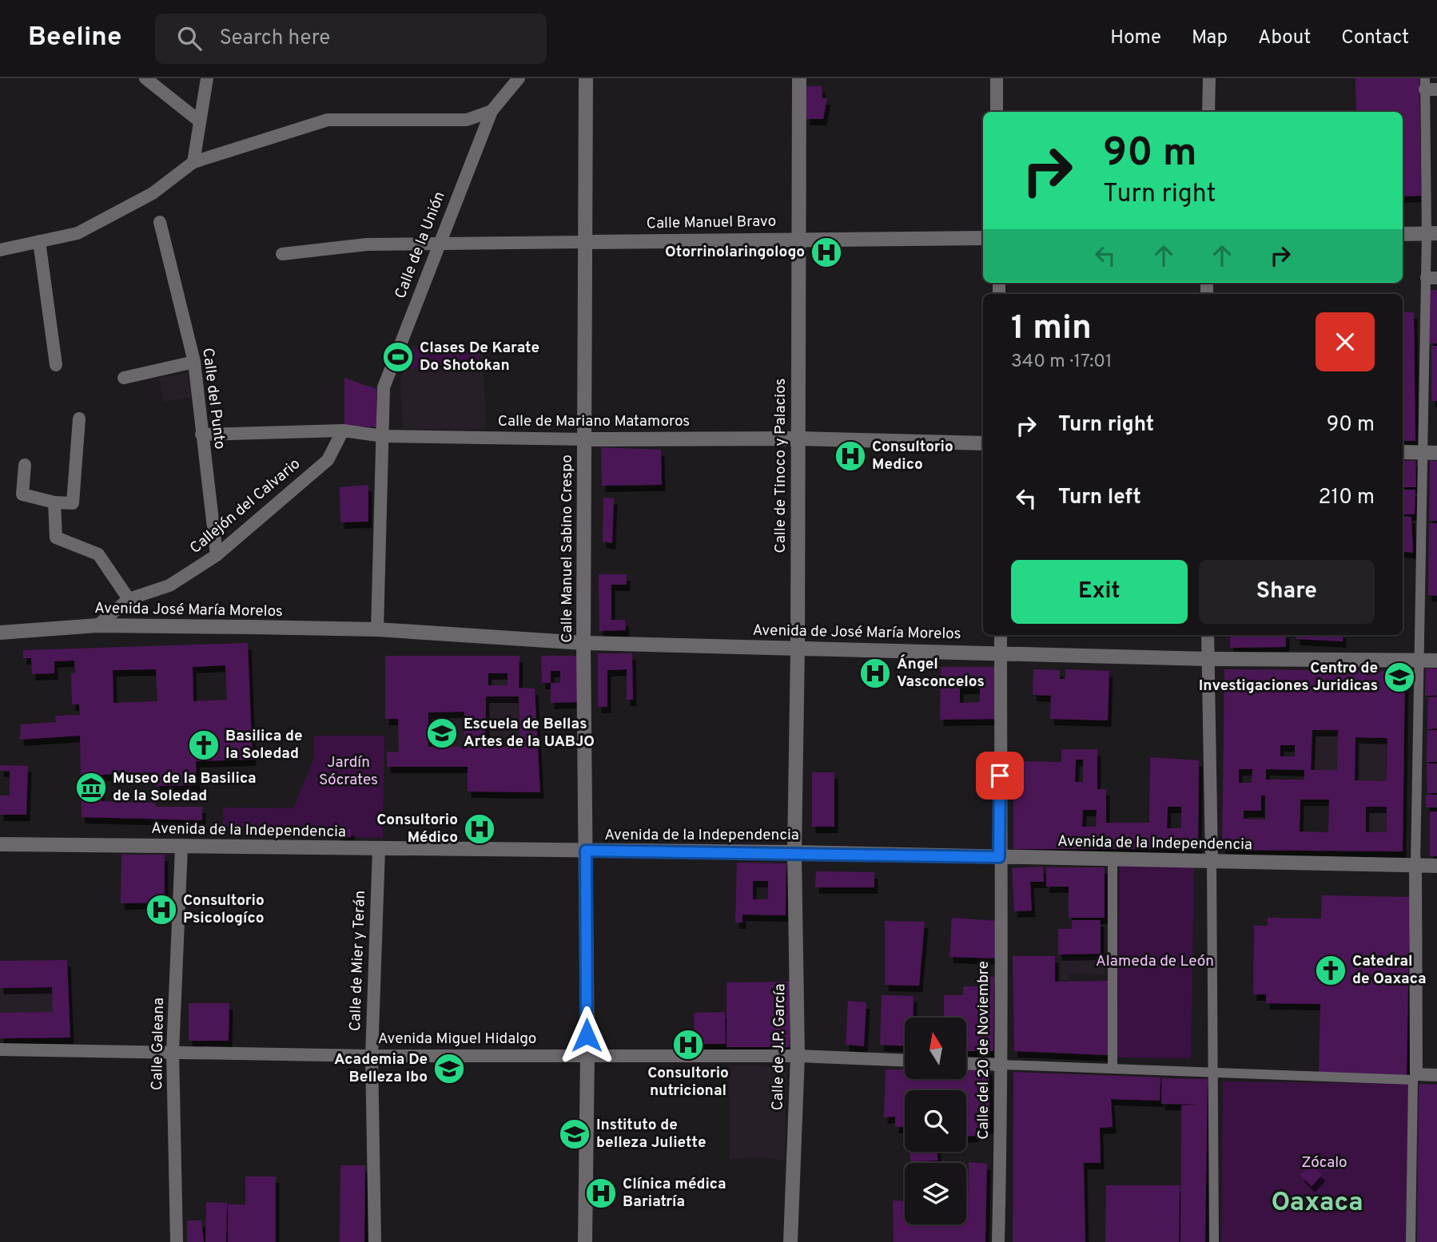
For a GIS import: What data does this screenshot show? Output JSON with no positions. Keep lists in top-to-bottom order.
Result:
{
  "streets": {
    "street": [
      "Calle Manuel Bravo",
      "Calle de la Unión",
      "Calle del Punto",
      "Calle de Mariano Matamoros",
      "Calle de Tinoco y Palacios",
      "Callejón del Calvario",
      "Calle Manuel Sabino Crespo",
      "Avenida José María Morelos",
      "Avenida de José María Morelos",
      "Avenida de la Independencia",
      "Calle de Mier y Terán",
      "Avenida Miguel Hidalgo",
      "Calle Galeana",
      "Calle de J.P. García",
      "Calle del 20 de Noviembre"
    ]
  },
  "crossings": [
    ["Calle Manuel Bravo", "Calle de la Unión"],
    ["Calle Manuel Bravo", "Calle de Tinoco y Palacios"],
    ["Calle Manuel Bravo", "Calle Manuel Sabino Crespo"],
    ["Calle de la Unión", "Calle de Mariano Matamoros"],
    ["Calle de la Unión", "Avenida José María Morelos"],
    ["Calle de la Unión", "Avenida de José María Morelos"],
    ["Calle del Punto", "Calle de Mariano Matamoros"],
    ["Calle del Punto", "Callejón del Calvario"],
    ["Calle de Mariano Matamoros", "Calle de Tinoco y Palacios"],
    ["Calle de Mariano Matamoros", "Callejón del Calvario"],
    ["Calle de Mariano Matamoros", "Calle Manuel Sabino Crespo"],
    ["Calle de Tinoco y Palacios", "Avenida de José María Morelos"],
    ["Calle de Tinoco y Palacios", "Avenida de la Independencia"],
    ["Calle de Tinoco y Palacios", "Calle de J.P. García"],
    ["Callejón del Calvario", "Avenida José María Morelos"],
    ["Calle Manuel Sabino Crespo", "Avenida de José María Morelos"],
    ["Calle Manuel Sabino Crespo", "Avenida de la Independencia"],
    ["Calle Manuel Sabino Crespo", "Avenida Miguel Hidalgo"],
    ["Avenida José María Morelos", "Avenida de José María Morelos"],
    ["Avenida de José María Morelos", "Calle del 20 de Noviembre"],
    ["Avenida de la Independencia", "Calle de Mier y Terán"],
    ["Avenida de la Independencia", "Calle Galeana"],
    ["Avenida de la Independencia", "Calle de J.P. García"],
    ["Avenida de la Independencia", "Calle del 20 de Noviembre"],
    ["Calle de Mier y Terán", "Avenida Miguel Hidalgo"],
    ["Avenida Miguel Hidalgo", "Calle Galeana"],
    ["Avenida Miguel Hidalgo", "Calle de J.P. García"]
  ],
  "districts": ["Oaxaca"],
  "parks": ["Jardín Sócrates", "Alameda de León", "Zócalo"],
  "places": {
    "hospital": [
      "Otorrinolaringologo",
      "Consultorio Medico",
      "Ángel Vasconcelos",
      "Consultorio Médico",
      "Consultorio Psicologíco",
      "Consultorio nutricional",
      "Clínica médica Bariatría"
    ],
    "sports": ["Clases De Karate Do Shotokan"],
    "school or university": [
      "Centro de Investigaciones Juridicas",
      "Escuela de Bellas Artes de la UABJO",
      "Academia De Belleza Ibo",
      "Instituto de belleza Juliette"
    ],
    "church": ["Basilica de la Soledad", "Catedral de Oaxaca"],
    "museum": ["Museo de la Basilica de la Soledad"]
  },
  "north": "top",
  "page": {
    "header": "Beeline",
    "search": "Search here",
    "nav": [
      "Home",
      "Map",
      "About",
      "Contact"
    ],
    "turn": ["90 m", "Turn right"],
    "heading": ["1 min", "340 m · 17:01"],
    "list": [
      {
        "name": "Turn right",
        "value": "90 m"
      },
      {
        "name": "Turn left",
        "value": "210 m"
      }
    ],
    "buttons": ["Exit", "Share"]
  }
}
